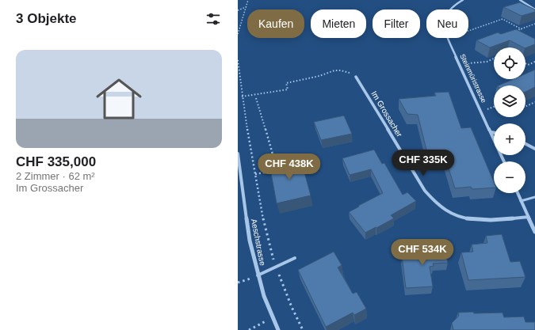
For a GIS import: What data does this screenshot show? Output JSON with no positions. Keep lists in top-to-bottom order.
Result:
{
  "streets": {
    "street": ["Steinmüristrasse", "Im Grossacher", "Aeschstrasse"]
  },
  "page": {
    "heading": "3 Objekte",
    "chip": [
      "Kaufen",
      "Mieten",
      "Filter",
      "Neu"
    ],
    "list": [
      {
        "name": "CHF 335,000",
        "note": "2 Zimmer · 62 m² · Im Grossacher"
      }
    ],
    "map_buttons": ["+", "−"],
    "price": ["CHF 335K", "CHF 438K", "CHF 534K"]
  }
}
